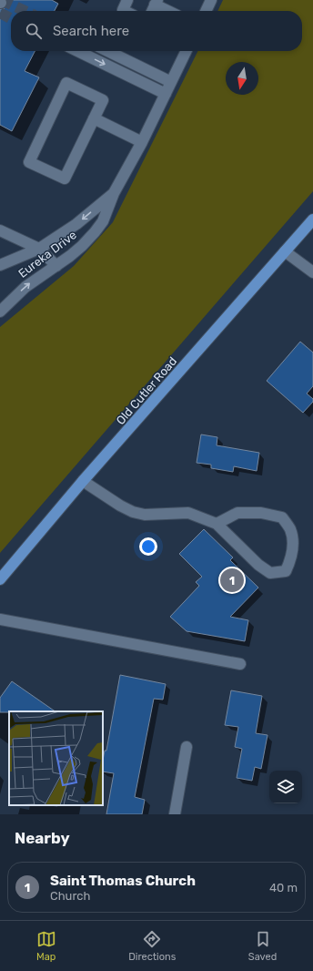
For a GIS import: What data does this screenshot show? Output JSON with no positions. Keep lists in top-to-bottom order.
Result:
{
  "streets": {
    "main road": ["Old Cutler Road"],
    "street": ["Eureka Drive"]
  },
  "north": "bottom",
  "page": {
    "search": "Search here",
    "pins": "1",
    "heading": "Nearby",
    "list": [
      {
        "mark": "1",
        "name": "Saint Thomas Church",
        "note": "Church",
        "value": "40 m"
      }
    ],
    "nav": ["Map", "Directions", "Saved"]
  }
}
